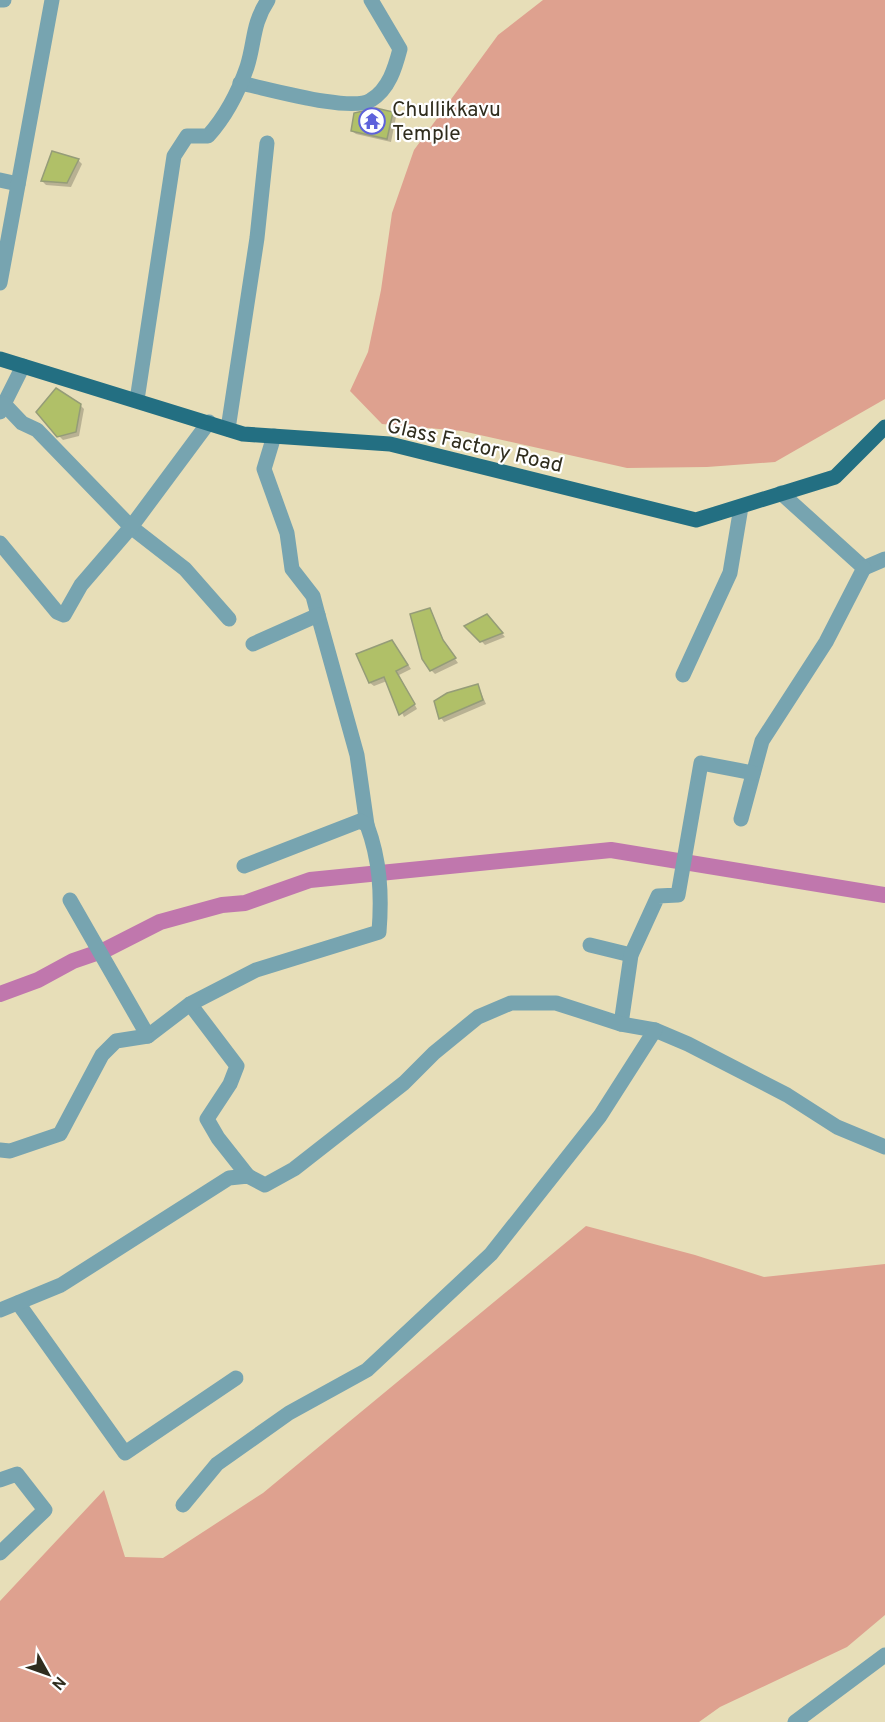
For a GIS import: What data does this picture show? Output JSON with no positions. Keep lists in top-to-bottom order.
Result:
{
  "streets": {
    "main road": ["Glass Factory Road"]
  },
  "places": {
    "temple": ["Chullikkavu Temple"]
  },
  "north": "bottom right"
}
